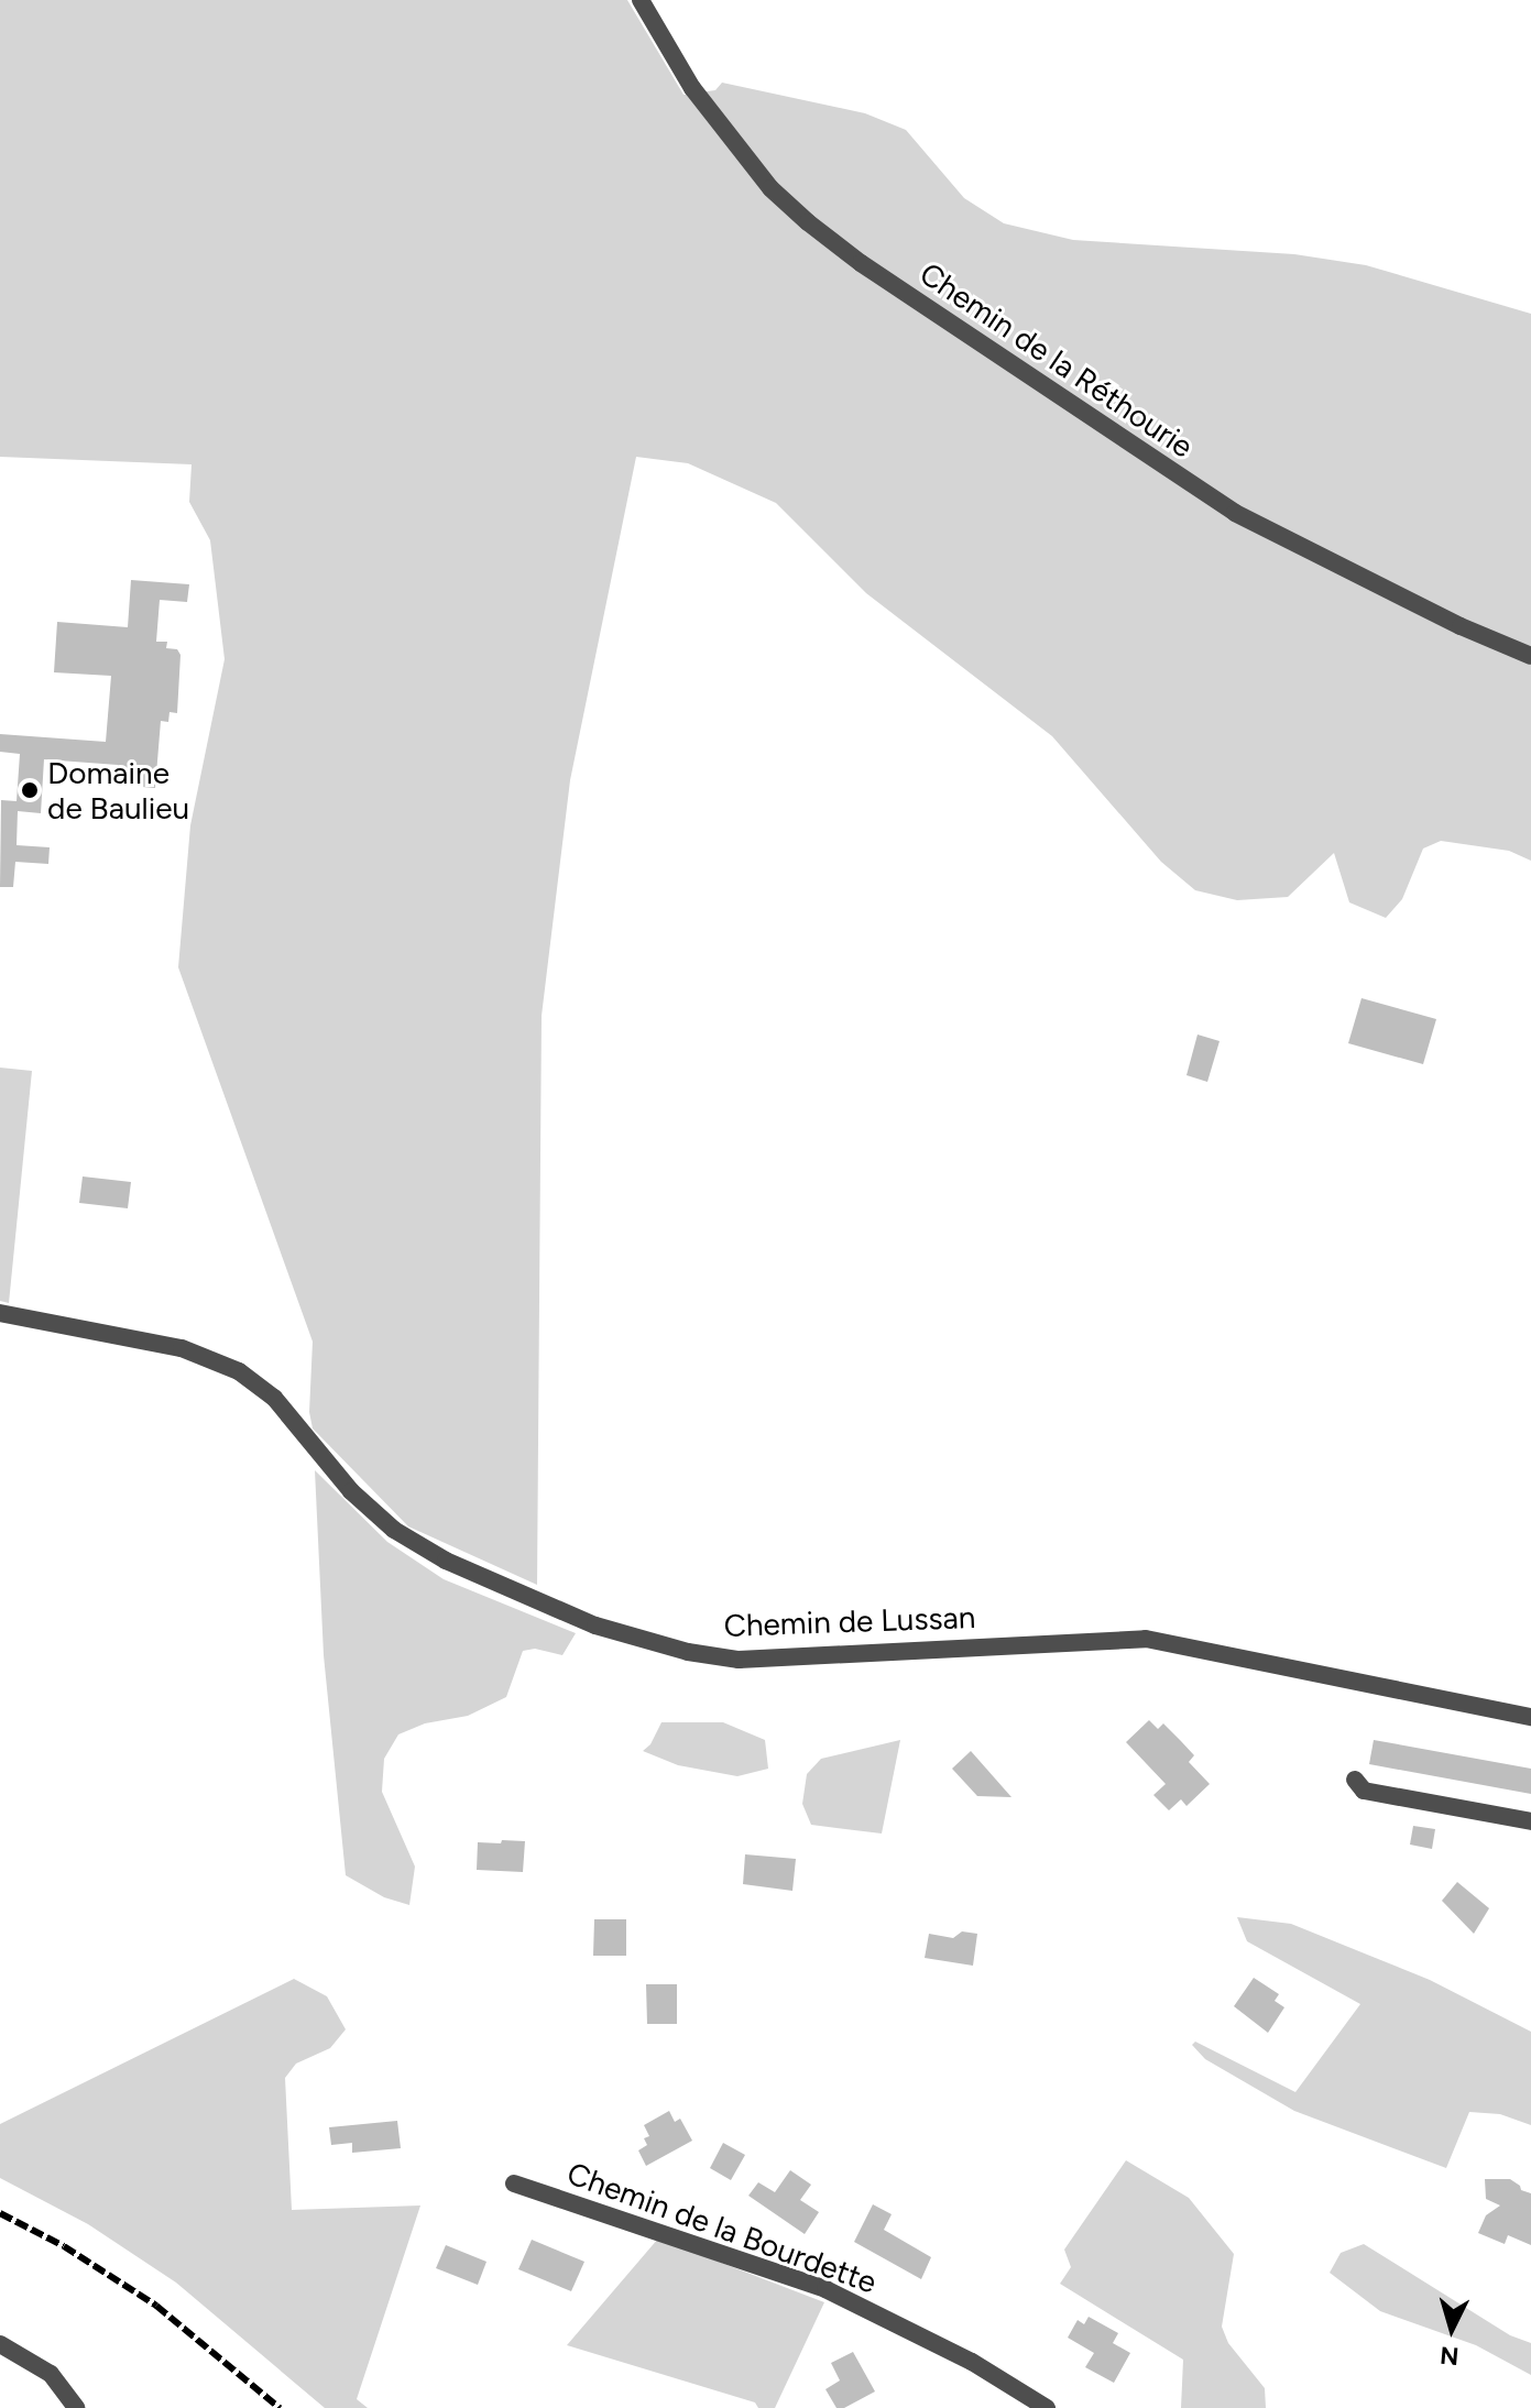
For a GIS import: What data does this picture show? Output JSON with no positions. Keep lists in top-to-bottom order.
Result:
{
  "streets": {
    "street": ["Chemin de la Réthourie", "Chemin de Lussan", "Chemin de la Bourdette"]
  },
  "places": ["Domaine de Baulieu"],
  "north": "bottom"
}
